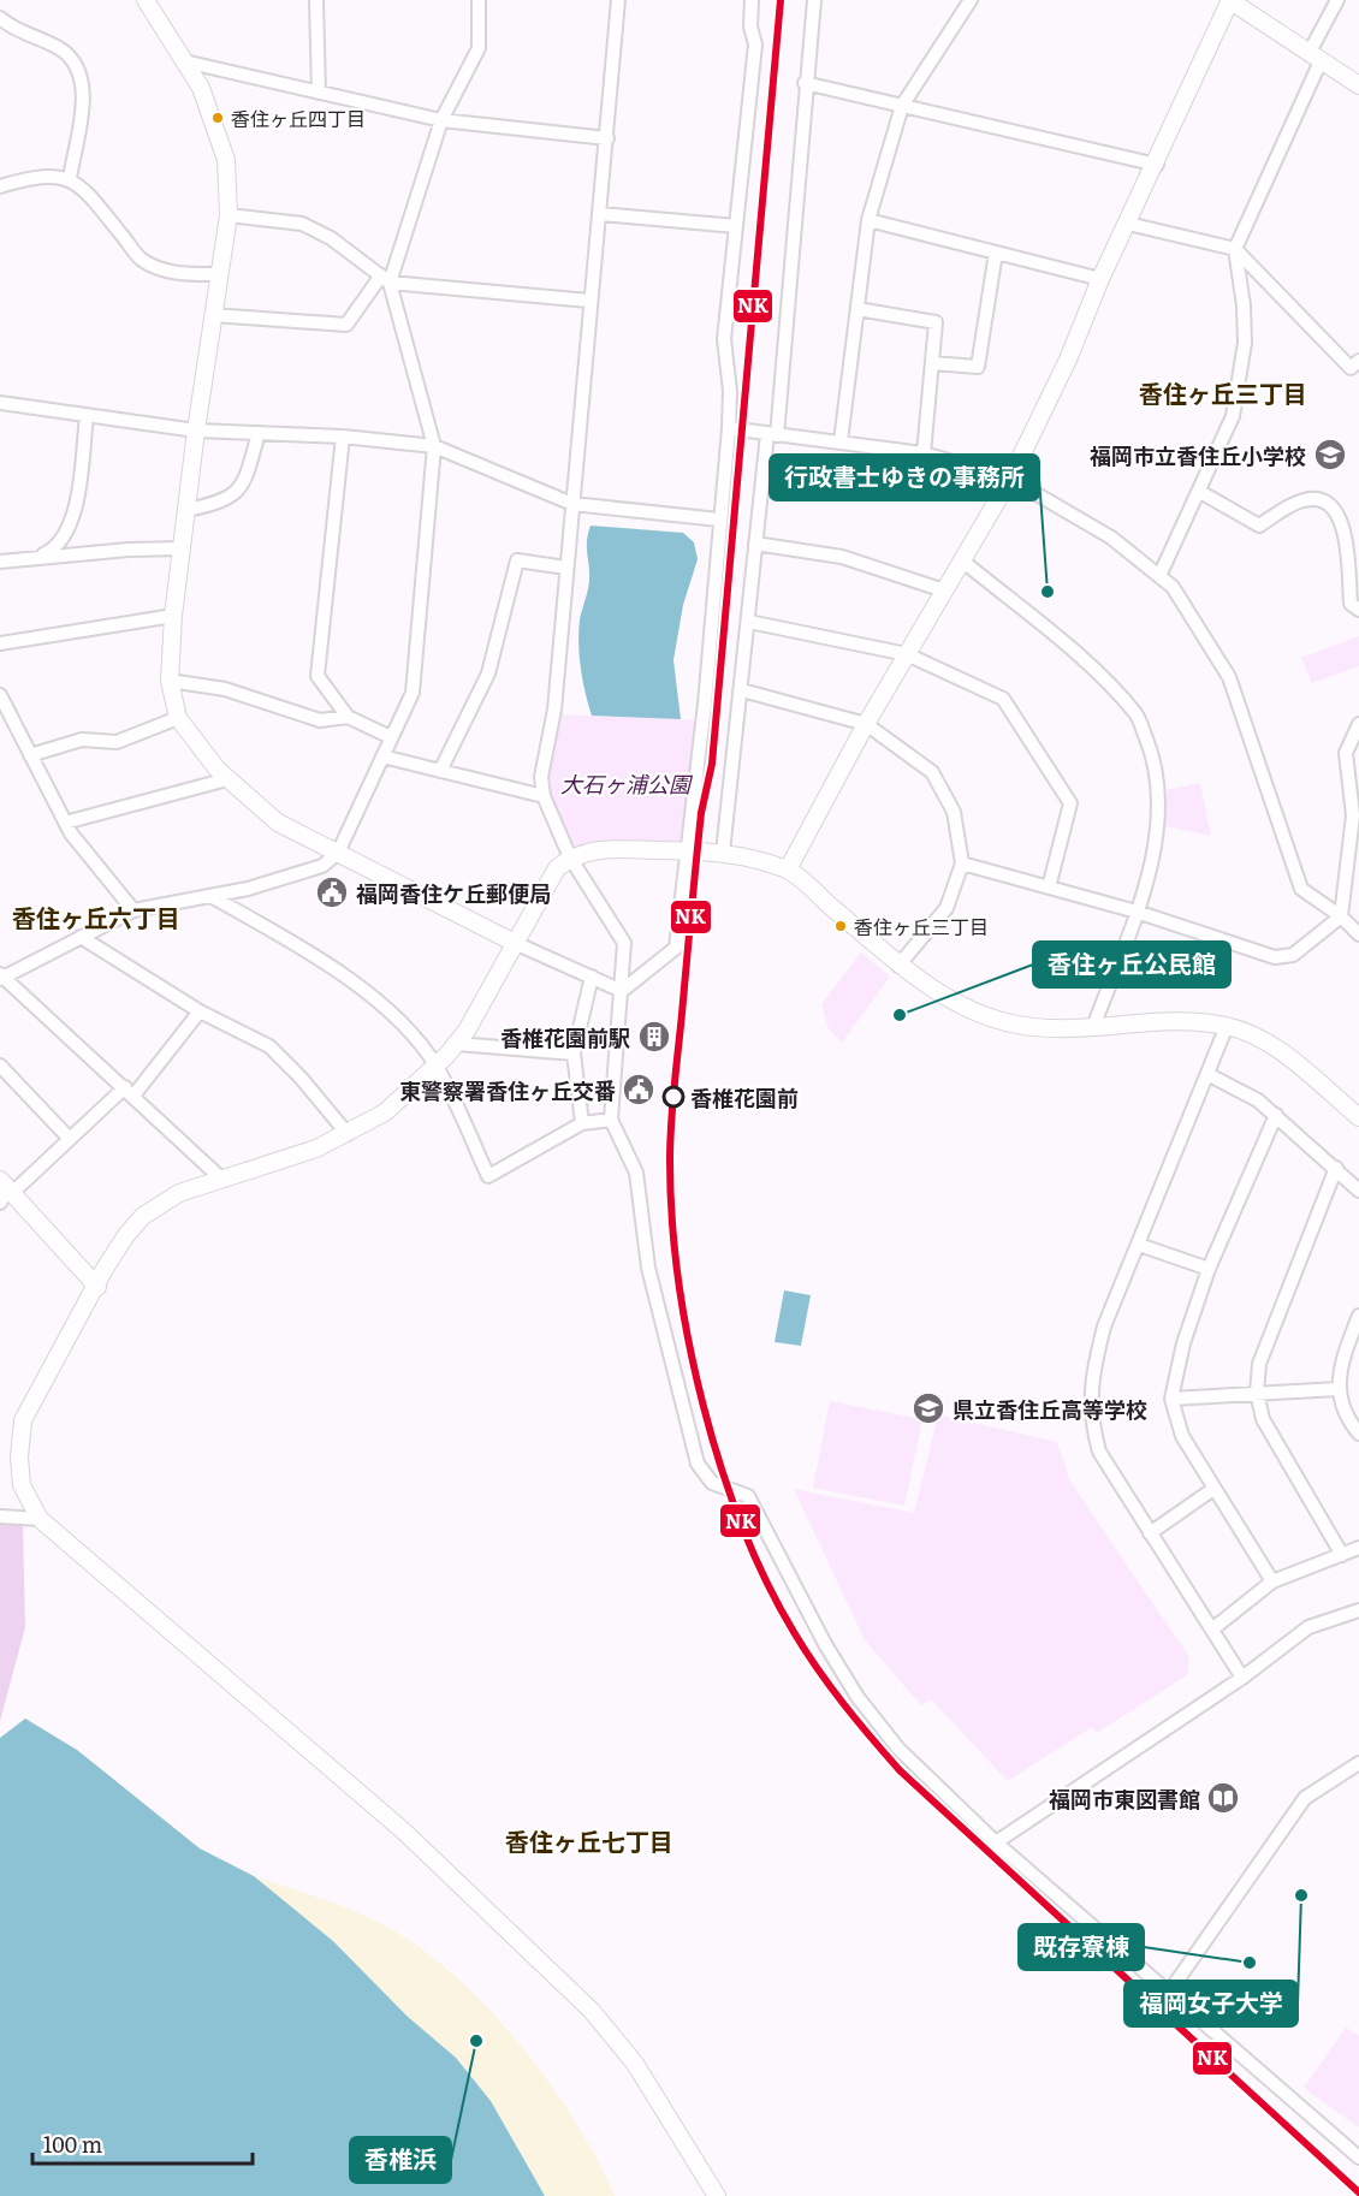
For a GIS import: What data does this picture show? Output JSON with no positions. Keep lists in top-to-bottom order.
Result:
{
  "districts": ["香住ヶ丘三丁目", "香住ヶ丘六丁目", "香住ヶ丘七丁目"],
  "parks": ["大石ヶ浦公園"],
  "places": {
    "other": [
      "香住ヶ丘四丁目",
      "行政書士ゆきの事務所",
      "香住ヶ丘三丁目",
      "香住ヶ丘公民館",
      "香椎花園前",
      "福岡女子大学",
      "既存寮棟",
      "香椎浜"
    ],
    "school or university": ["福岡市立香住丘小学校", "県立香住丘高等学校"],
    "public building": ["福岡香住ケ丘郵便局", "東警察署香住ヶ丘交番"],
    "building": ["香椎花園前駅"],
    "library": ["福岡市東図書館"]
  },
  "lines": ["transit line NK"],
  "scale_bar": "100 m"
}
